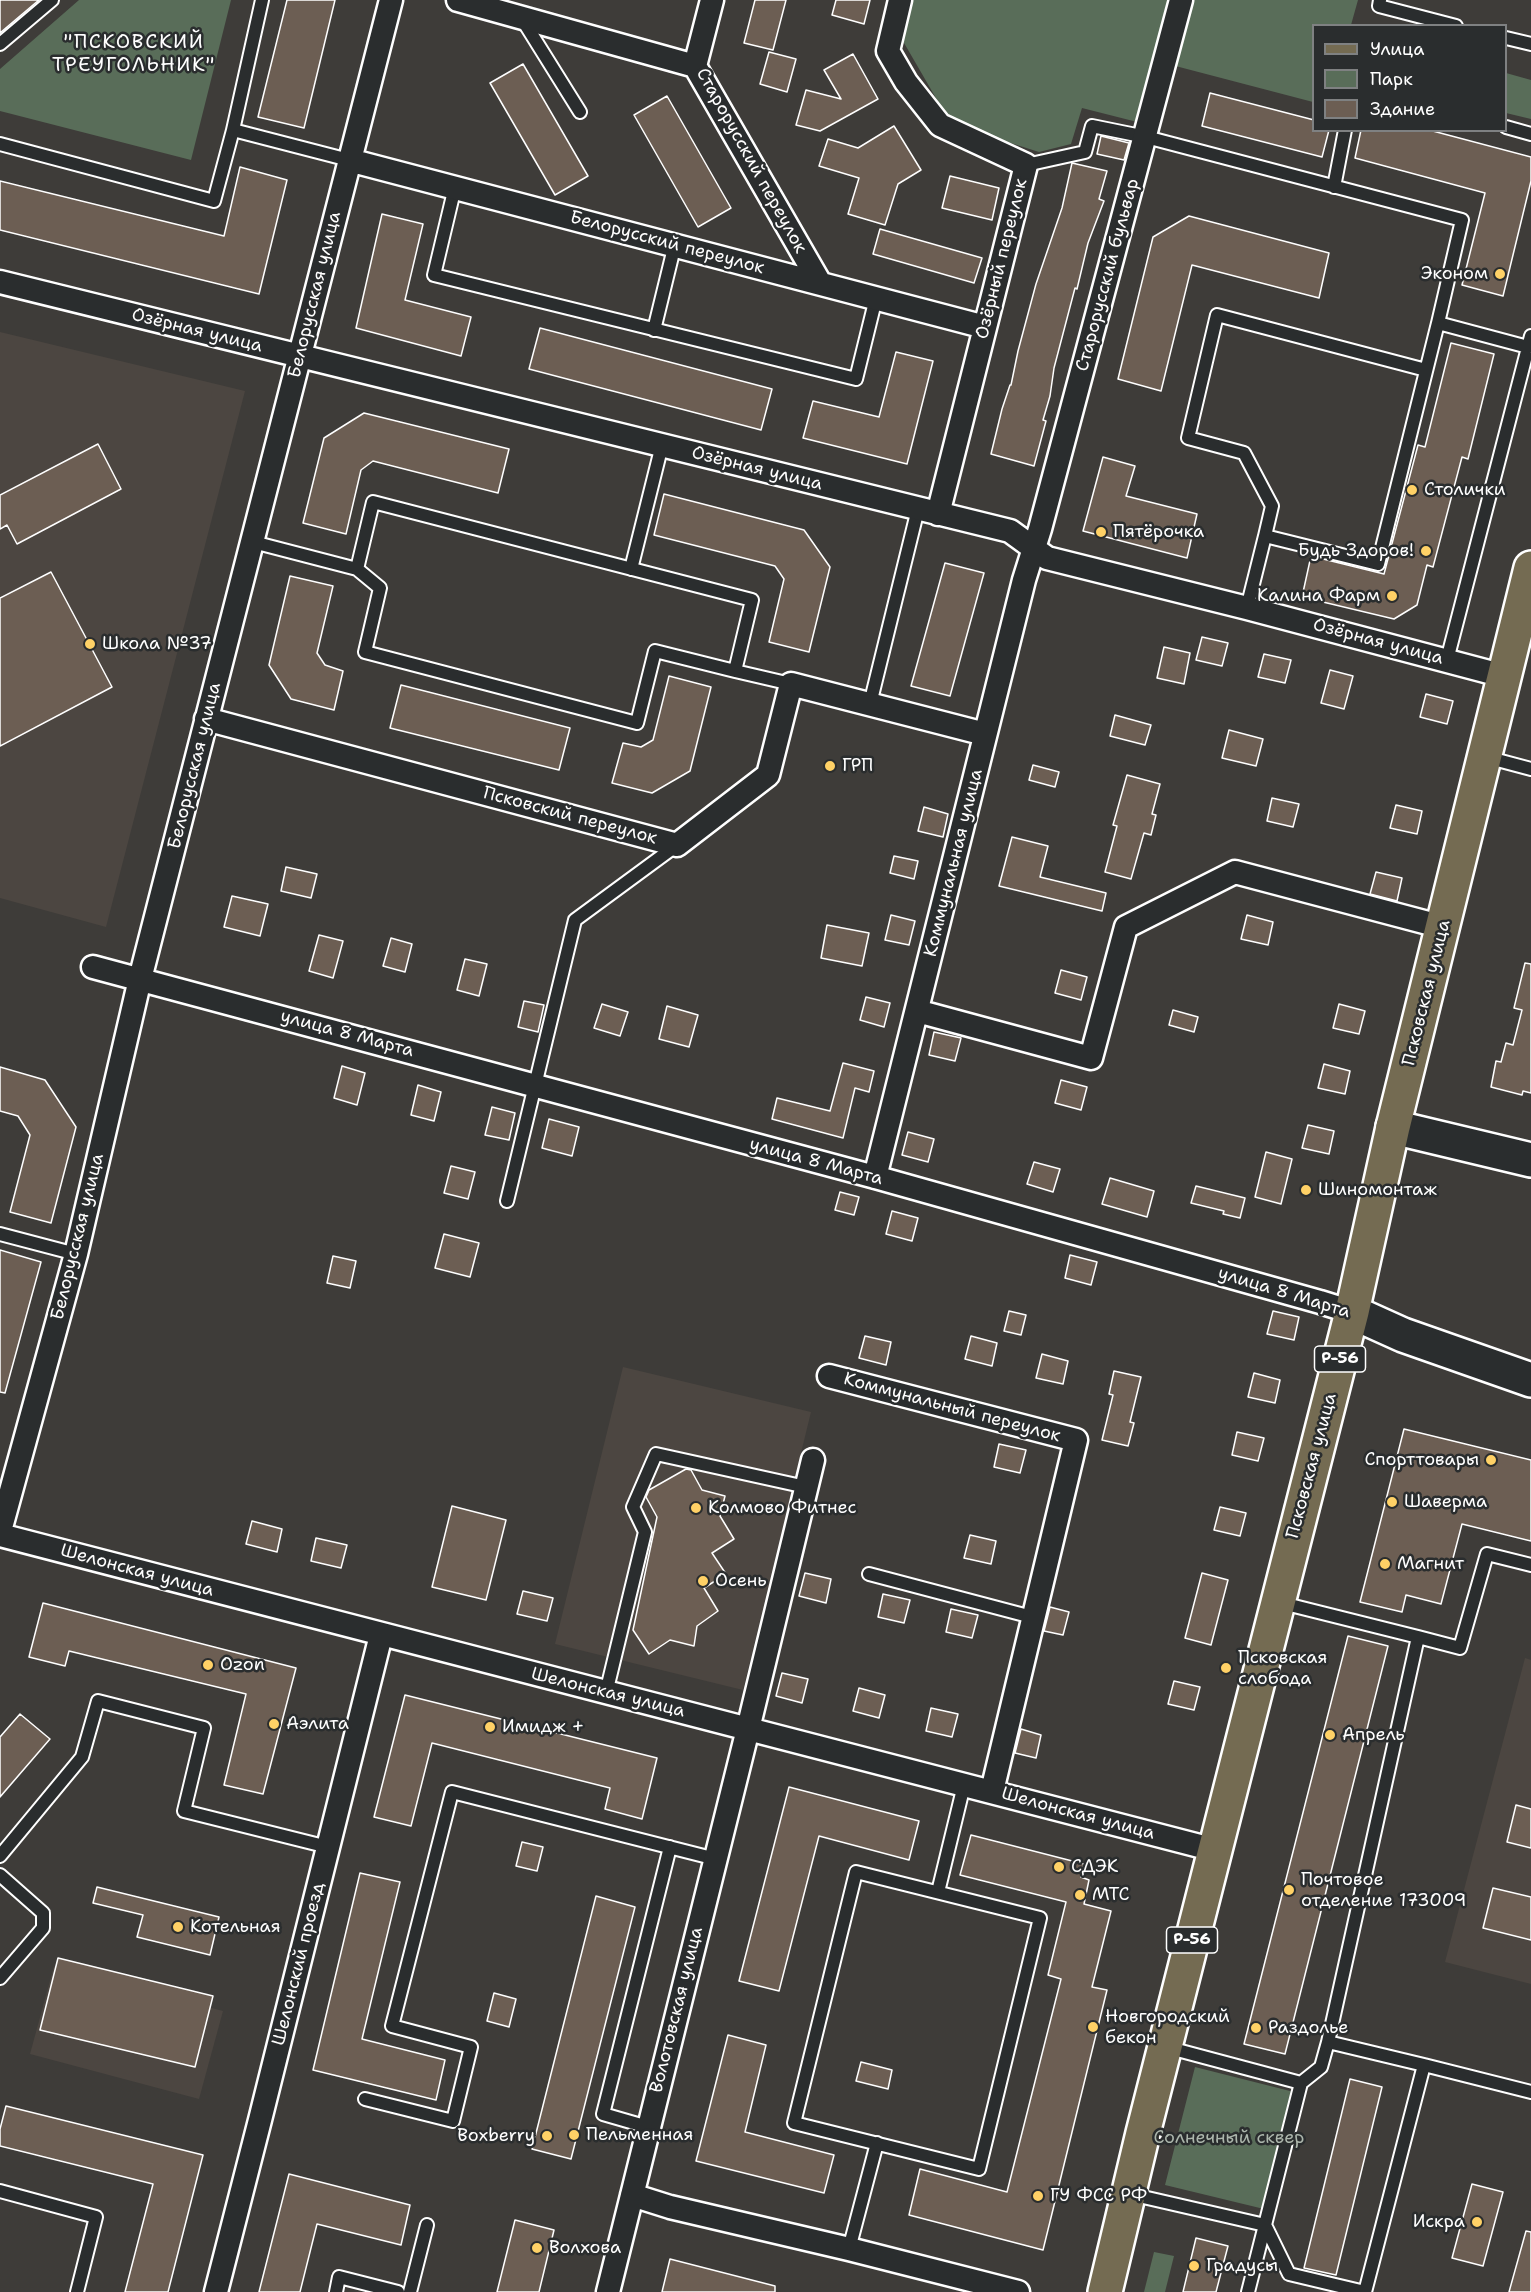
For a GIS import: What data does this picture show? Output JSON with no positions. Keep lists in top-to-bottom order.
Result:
{
  "streets": {
    "main road": ["Псковская улица", "улица 8 Марта", "Р-56"],
    "street": [
      "Старорусский переулок",
      "Белорусский переулок",
      "Озёрный переулок",
      "Старорусский бульвар",
      "Белорусская улица",
      "Озёрная улица",
      "Псковский переулок",
      "Коммунальная улица",
      "Коммунальный переулок",
      "Шелонская улица",
      "Шелонский проезд",
      "Волотовская улица"
    ]
  },
  "crossings": [
    ["Старорусский переулок", "Белорусский переулок"],
    ["Белорусский переулок", "Озёрный переулок"],
    ["Белорусский переулок", "Белорусская улица"],
    ["Озёрный переулок", "Озёрная улица"],
    ["Старорусский бульвар", "Озёрная улица"],
    ["Старорусский бульвар", "Коммунальная улица"],
    ["Белорусская улица", "Озёрная улица"],
    ["Белорусская улица", "Псковский переулок"],
    ["Белорусская улица", "улица 8 Марта"],
    ["Белорусская улица", "Шелонская улица"],
    ["Озёрная улица", "Коммунальная улица"],
    ["Озёрная улица", "Псковская улица"],
    ["Коммунальная улица", "улица 8 Марта"],
    ["Псковская улица", "улица 8 Марта"],
    ["Псковская улица", "Шелонская улица"],
    ["Шелонская улица", "Шелонский проезд"],
    ["Шелонская улица", "Волотовская улица"]
  ],
  "districts": ["\"ПСКОВСКИЙ ТРЕУГОЛЬНИК\""],
  "parks": ["Солнечный сквер"],
  "places": [
    "Эконом",
    "Столички",
    "Пятёрочка",
    "Будь Здоров!",
    "Калина Фарм",
    "Школа №37",
    "ГРП",
    "Шиномонтаж",
    "Спорттовары",
    "Шаверма",
    "Колмово Фитнес",
    "Магнит",
    "Осень",
    "Ozon",
    "Псковская слобода",
    "Аэлита",
    "Имидж +",
    "Апрель",
    "СДЭК",
    "Почтовое отделение 173009",
    "МТС",
    "Котельная",
    "Новгородский бекон",
    "Раздолье",
    "Пельменная",
    "Boxberry",
    "ГУ ФСС РФ",
    "Искра",
    "Волхова",
    "Градусы"
  ],
  "legend": ["Улица", "Парк", "Здание"]
}
